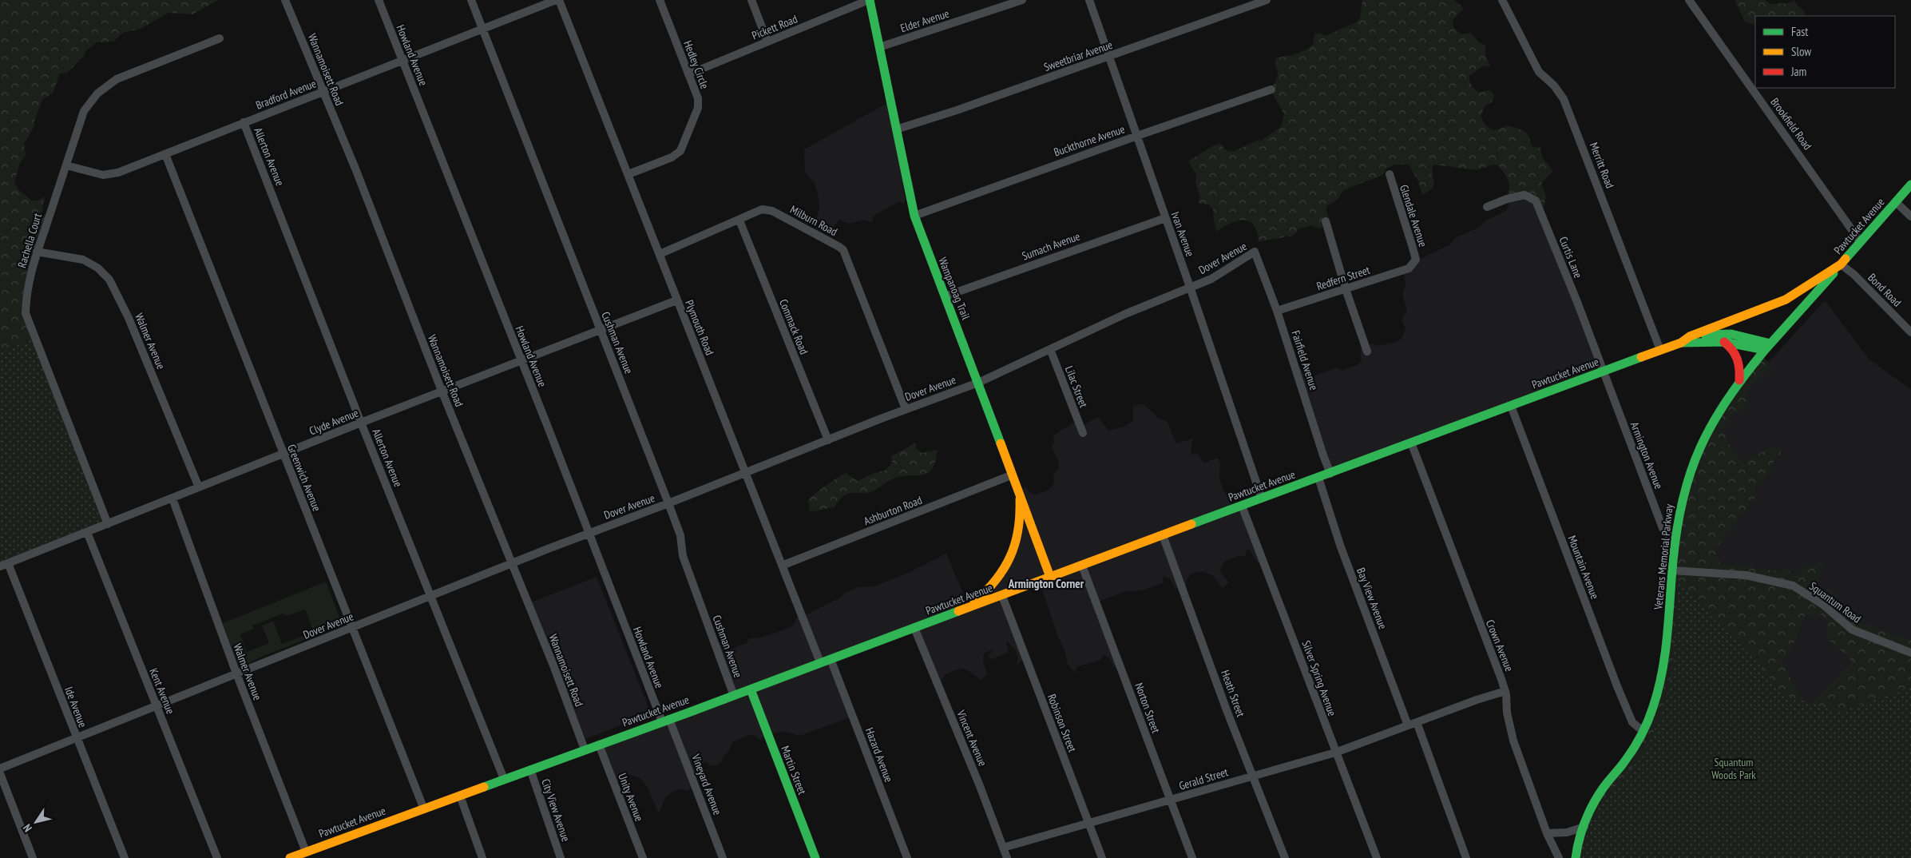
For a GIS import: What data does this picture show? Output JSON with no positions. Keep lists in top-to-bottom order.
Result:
{
  "streets": {
    "main road": [
      "Pawtucket Avenue",
      "Wampanoag Trail",
      "Veterans Memorial Parkway",
      "Martin Street"
    ],
    "street": [
      "Elder Avenue",
      "Pickett Road",
      "Howland Avenue",
      "Sweetbriar Avenue",
      "Hedley Circle",
      "Wannamoisett Road",
      "Bradford Avenue",
      "Brookfield Road",
      "Buckthorne Avenue",
      "Allerton Avenue",
      "Merritt Road",
      "Glendale Avenue",
      "Milburn Road",
      "Ivan Avenue",
      "Rachella Court",
      "Sumach Avenue",
      "Curtis Lane",
      "Dover Avenue",
      "Redfern Street",
      "Bond Road",
      "Commack Road",
      "Plymouth Road",
      "Walmer Avenue",
      "Cushman Avenue",
      "Fairfield Avenue",
      "Lilac Street",
      "Clyde Avenue",
      "Armington Avenue",
      "Greenwich Avenue",
      "Ashburton Road",
      "Mountain Avenue",
      "Bay View Avenue",
      "Squantum Road",
      "Crown Avenue",
      "Silver Spring Avenue",
      "Kent Avenue",
      "Heath Street",
      "Ide Avenue",
      "Norton Street",
      "Robinson Street",
      "Vincent Avenue",
      "Hazard Avenue",
      "Gerald Street",
      "Vineyard Avenue",
      "Unity Avenue",
      "City View Avenue"
    ]
  },
  "crossings": [
    ["Elder Avenue", "Wampanoag Trail"],
    ["Pickett Road", "Hedley Circle"],
    ["Pickett Road", "Wampanoag Trail"],
    ["Howland Avenue", "Bradford Avenue"],
    ["Howland Avenue", "Pawtucket Avenue"],
    ["Howland Avenue", "Dover Avenue"],
    ["Howland Avenue", "Clyde Avenue"],
    ["Howland Avenue", "Vineyard Avenue"],
    ["Sweetbriar Avenue", "Ivan Avenue"],
    ["Sweetbriar Avenue", "Wampanoag Trail"],
    ["Hedley Circle", "Plymouth Road"],
    ["Wannamoisett Road", "Bradford Avenue"],
    ["Wannamoisett Road", "Pawtucket Avenue"],
    ["Wannamoisett Road", "Dover Avenue"],
    ["Wannamoisett Road", "Clyde Avenue"],
    ["Bradford Avenue", "Allerton Avenue"],
    ["Bradford Avenue", "Rachella Court"],
    ["Bradford Avenue", "Cushman Avenue"],
    ["Bradford Avenue", "Greenwich Avenue"],
    ["Brookfield Road", "Pawtucket Avenue"],
    ["Buckthorne Avenue", "Ivan Avenue"],
    ["Buckthorne Avenue", "Wampanoag Trail"],
    ["Allerton Avenue", "Pawtucket Avenue"],
    ["Allerton Avenue", "Dover Avenue"],
    ["Allerton Avenue", "Clyde Avenue"],
    ["Merritt Road", "Pawtucket Avenue"],
    ["Glendale Avenue", "Redfern Street"],
    ["Milburn Road", "Dover Avenue"],
    ["Milburn Road", "Commack Road"],
    ["Milburn Road", "Plymouth Road"],
    ["Pawtucket Avenue", "Ivan Avenue"],
    ["Pawtucket Avenue", "Curtis Lane"],
    ["Pawtucket Avenue", "Wampanoag Trail"],
    ["Pawtucket Avenue", "Bond Road"],
    ["Pawtucket Avenue", "Plymouth Road"],
    ["Pawtucket Avenue", "Walmer Avenue"],
    ["Pawtucket Avenue", "Cushman Avenue"],
    ["Pawtucket Avenue", "Fairfield Avenue"],
    ["Pawtucket Avenue", "Armington Avenue"],
    ["Pawtucket Avenue", "Greenwich Avenue"],
    ["Pawtucket Avenue", "Veterans Memorial Parkway"],
    ["Pawtucket Avenue", "Mountain Avenue"],
    ["Pawtucket Avenue", "Bay View Avenue"],
    ["Pawtucket Avenue", "Crown Avenue"],
    ["Pawtucket Avenue", "Silver Spring Avenue"],
    ["Pawtucket Avenue", "Heath Street"],
    ["Pawtucket Avenue", "Norton Street"],
    ["Pawtucket Avenue", "Robinson Street"],
    ["Pawtucket Avenue", "Vincent Avenue"],
    ["Pawtucket Avenue", "Hazard Avenue"],
    ["Pawtucket Avenue", "Martin Street"],
    ["Pawtucket Avenue", "Vineyard Avenue"],
    ["Pawtucket Avenue", "Unity Avenue"],
    ["Pawtucket Avenue", "City View Avenue"],
    ["Ivan Avenue", "Sumach Avenue"],
    ["Ivan Avenue", "Dover Avenue"],
    ["Rachella Court", "Walmer Avenue"],
    ["Rachella Court", "Clyde Avenue"],
    ["Sumach Avenue", "Wampanoag Trail"],
    ["Curtis Lane", "Armington Avenue"],
    ["Dover Avenue", "Wampanoag Trail"],
    ["Dover Avenue", "Commack Road"],
    ["Dover Avenue", "Plymouth Road"],
    ["Dover Avenue", "Walmer Avenue"],
    ["Dover Avenue", "Cushman Avenue"],
    ["Dover Avenue", "Fairfield Avenue"],
    ["Dover Avenue", "Lilac Street"],
    ["Dover Avenue", "Greenwich Avenue"],
    ["Dover Avenue", "Kent Avenue"],
    ["Dover Avenue", "Ide Avenue"],
    ["Redfern Street", "Fairfield Avenue"],
    ["Wampanoag Trail", "Ashburton Road"],
    ["Bond Road", "Veterans Memorial Parkway"],
    ["Plymouth Road", "Clyde Avenue"],
    ["Plymouth Road", "Ashburton Road"],
    ["Walmer Avenue", "Clyde Avenue"],
    ["Cushman Avenue", "Clyde Avenue"],
    ["Clyde Avenue", "Greenwich Avenue"],
    ["Clyde Avenue", "Kent Avenue"],
    ["Clyde Avenue", "Ide Avenue"],
    ["Armington Avenue", "Veterans Memorial Parkway"],
    ["Veterans Memorial Parkway", "Mountain Avenue"],
    ["Veterans Memorial Parkway", "Squantum Road"],
    ["Bay View Avenue", "Gerald Street"],
    ["Silver Spring Avenue", "Gerald Street"],
    ["Heath Street", "Gerald Street"],
    ["Norton Street", "Gerald Street"],
    ["Robinson Street", "Gerald Street"],
    ["Vincent Avenue", "Gerald Street"]
  ],
  "districts": ["Armington Corner"],
  "parks": ["Squantum Woods Park"],
  "legend": ["Fast", "Slow", "Jam"],
  "north": "bottom left"
}
